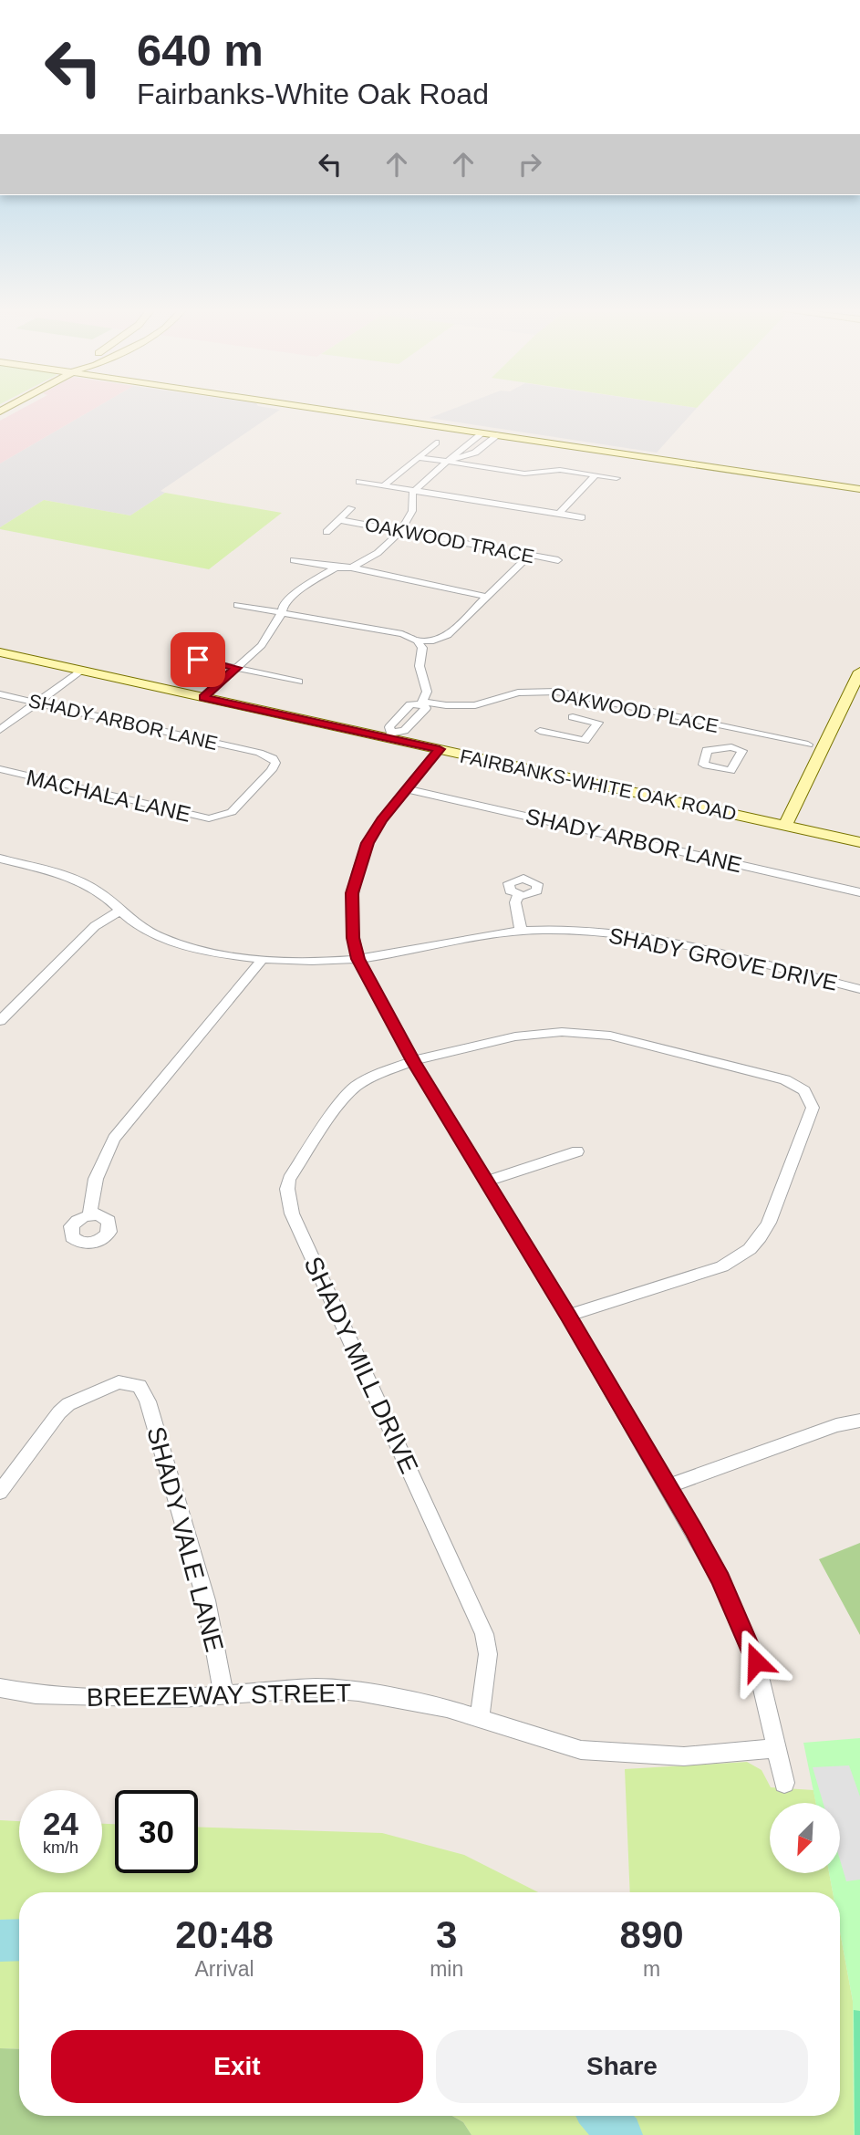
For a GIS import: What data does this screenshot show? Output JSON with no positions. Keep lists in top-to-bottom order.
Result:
{
  "streets": {
    "main road": ["FAIRBANKS-WHITE OAK ROAD"],
    "street": [
      "OAKWOOD TRACE",
      "OAKWOOD PLACE",
      "SHADY ARBOR LANE",
      "MACHALA LANE",
      "SHADY GROVE DRIVE",
      "SHADY MILL DRIVE",
      "SHADY VALE LANE",
      "BREEZEWAY STREET"
    ]
  },
  "crossings": [
    ["SHADY ARBOR LANE", "MACHALA LANE"],
    ["SHADY MILL DRIVE", "BREEZEWAY STREET"],
    ["SHADY VALE LANE", "BREEZEWAY STREET"]
  ],
  "north": "bottom left",
  "page": {
    "turn": ["640 m", "Fairbanks-White Oak Road"],
    "speed": "24 km/h",
    "limit": "30",
    "eta": [
      "20:48",
      "Arrival",
      "3",
      "min",
      "890",
      "m"
    ],
    "buttons": ["Exit", "Share"]
  }
}
